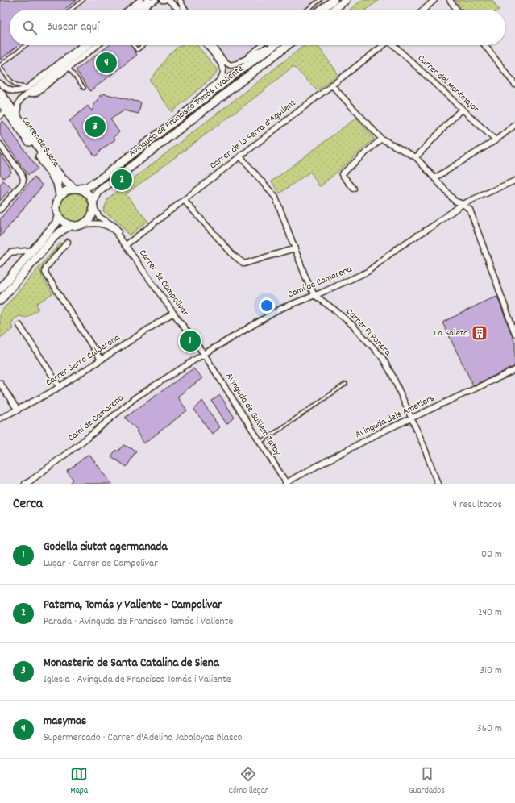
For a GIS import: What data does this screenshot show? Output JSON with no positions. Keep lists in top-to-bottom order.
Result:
{
  "streets": {
    "main road": ["Avinguda de Francisco Tomás i Valiente", "Carrer de Sueca"],
    "street": [
      "Carrer del Montmajor",
      "Carrer de la Serra d'Agullent",
      "Camí de Camarena",
      "Carrer de Campolivar",
      "Carrer Pi Panera",
      "Carrer Serra Calderona",
      "Avinguda de Guillem Tatay",
      "Avinguda dels Ametlers"
    ]
  },
  "crossings": [
    ["Avinguda de Francisco Tomás i Valiente", "Carrer de Sueca"],
    ["Avinguda de Francisco Tomás i Valiente", "Carrer de Campolivar"],
    ["Carrer de la Serra d'Agullent", "Carrer de Campolivar"],
    ["Carrer de la Serra d'Agullent", "Carrer Pi Panera"],
    ["Carrer de Sueca", "Carrer de Campolivar"],
    ["Camí de Camarena", "Carrer de Campolivar"],
    ["Camí de Camarena", "Carrer Pi Panera"],
    ["Camí de Camarena", "Avinguda de Guillem Tatay"],
    ["Carrer de Campolivar", "Carrer Serra Calderona"],
    ["Carrer de Campolivar", "Avinguda de Guillem Tatay"],
    ["Carrer Pi Panera", "Avinguda dels Ametlers"],
    ["Avinguda de Guillem Tatay", "Avinguda dels Ametlers"]
  ],
  "places": {
    "building": ["La Saleta"]
  },
  "page": {
    "search": "Buscar aquí",
    "pins": [
      "4",
      "3",
      "2",
      "1"
    ],
    "heading": ["Cerca", "4 resultados"],
    "list": [
      {
        "mark": "1",
        "name": "Godella ciutat agermanada",
        "note": "Lugar · Carrer de Campolivar",
        "value": "100 m"
      },
      {
        "mark": "2",
        "name": "Paterna, Tomás y Valiente - Campolivar",
        "note": "Parada · Avinguda de Francisco Tomás i Valiente",
        "value": "240 m"
      },
      {
        "mark": "3",
        "name": "Monasterio de Santa Catalina de Siena",
        "note": "Iglesia · Avinguda de Francisco Tomás i Valiente",
        "value": "310 m"
      },
      {
        "mark": "4",
        "name": "masymas",
        "note": "Supermercado · Carrer d'Adelina Jabaloyas Blasco",
        "value": "360 m"
      }
    ],
    "nav": ["Mapa", "Cómo llegar", "Guardados"]
  }
}
